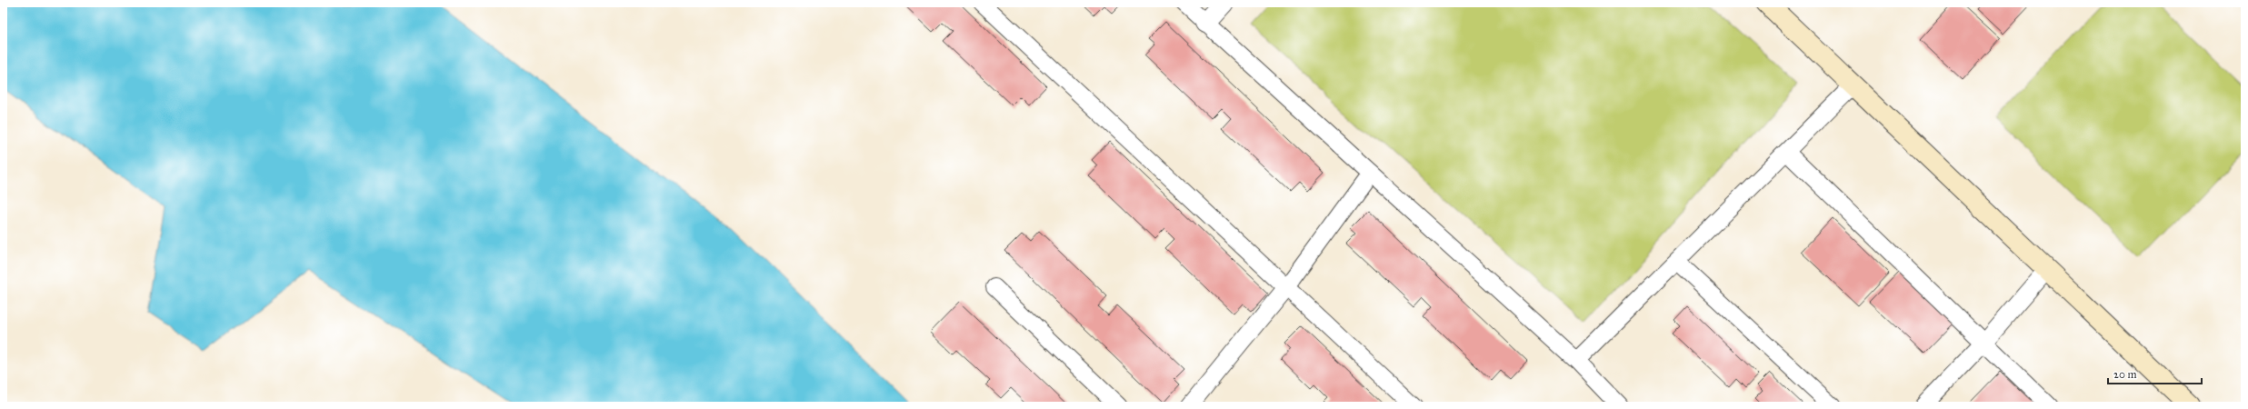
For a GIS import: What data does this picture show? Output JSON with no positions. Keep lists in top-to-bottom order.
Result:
{
  "scale_bar": "20 m"
}
